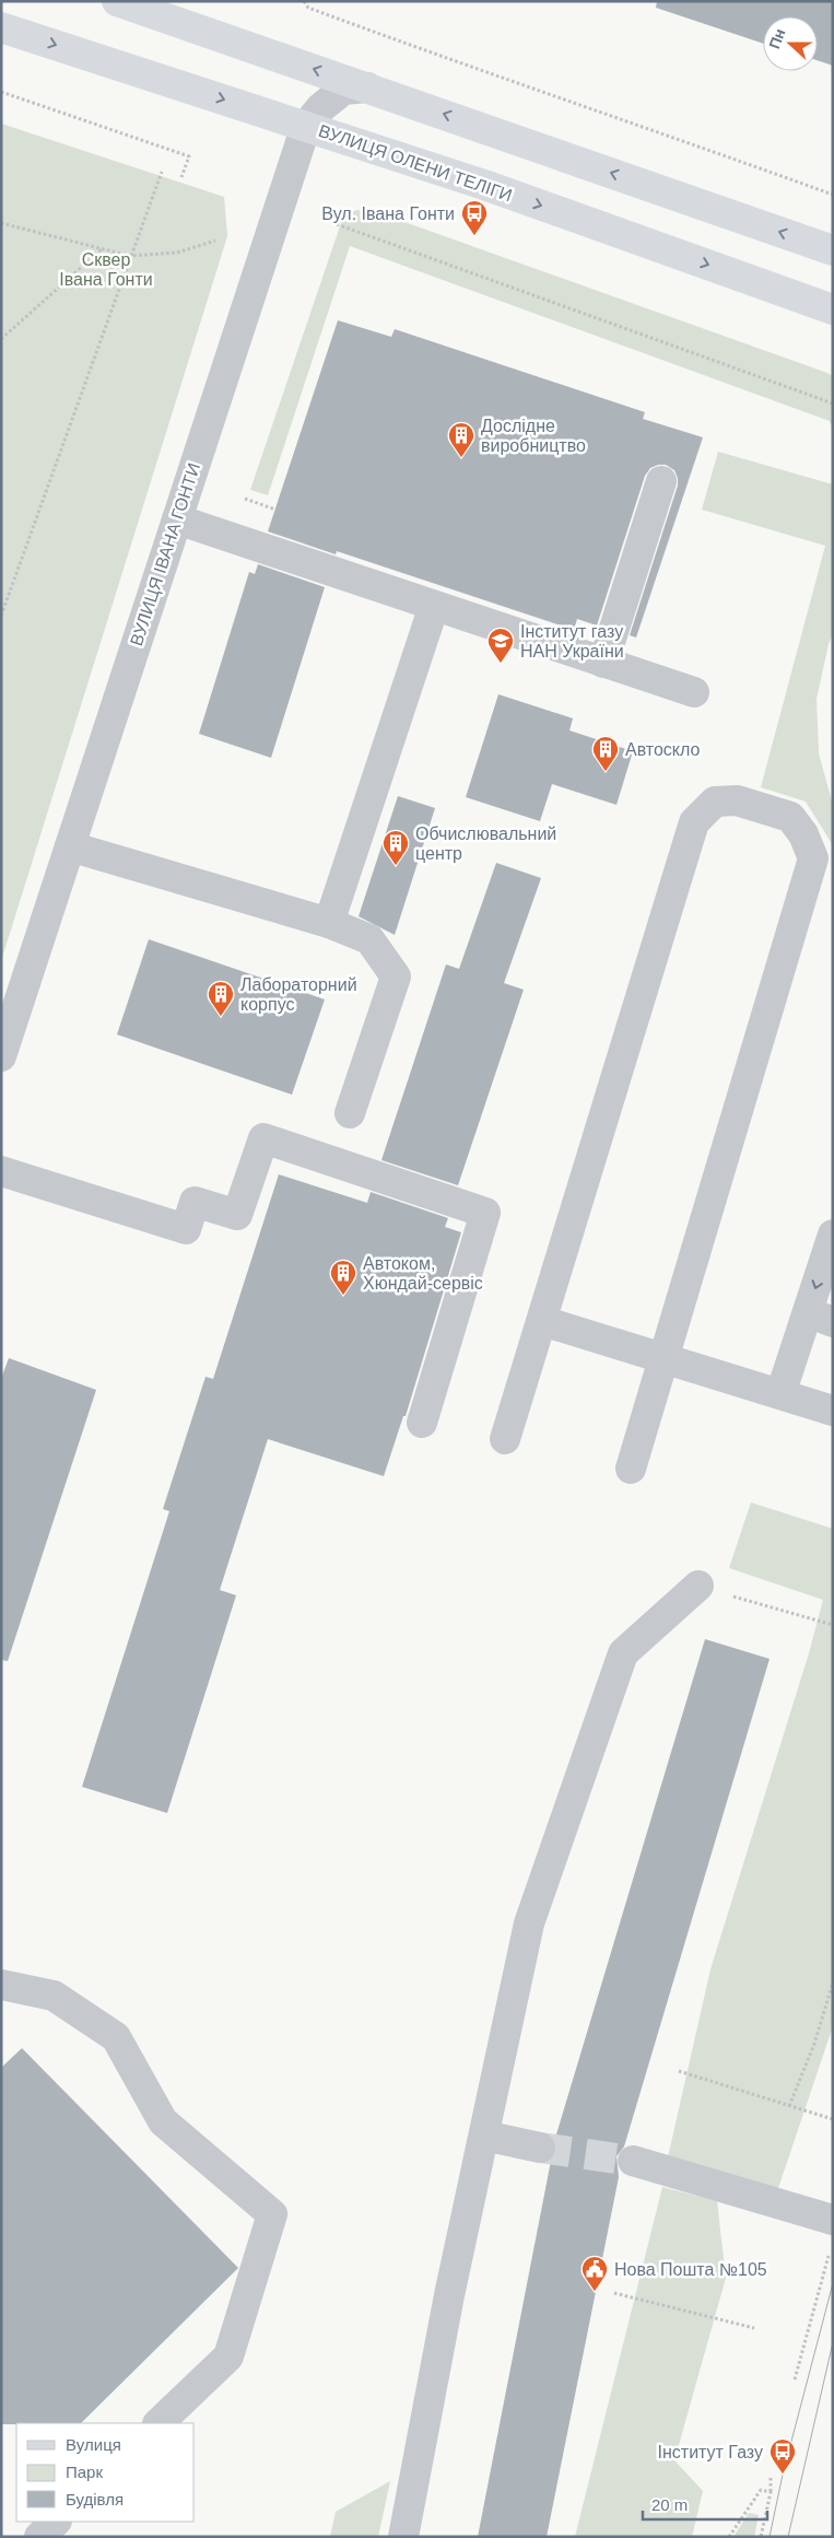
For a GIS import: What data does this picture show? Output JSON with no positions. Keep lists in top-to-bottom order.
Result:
{
  "streets": {
    "main road": ["ВУЛИЦЯ ОЛЕНИ ТЕЛІГИ"],
    "street": ["ВУЛИЦЯ ІВАНА ГОНТИ"]
  },
  "crossings": [
    ["ВУЛИЦЯ ОЛЕНИ ТЕЛІГИ", "ВУЛИЦЯ ІВАНА ГОНТИ"]
  ],
  "parks": ["Сквер Івана Гонти"],
  "places": {
    "bus stop": ["Вул. Івана Гонти", "Інститут Газу"],
    "building": [
      "Дослідне виробництво",
      "Автоскло",
      "Обчислювальний центр",
      "Лабораторний корпус",
      "Автоком, Хюндай-сервіс"
    ],
    "school or university": ["Інститут газу НАН України"],
    "public building": ["Нова Пошта №105"]
  },
  "legend": ["Вулиця", "Парк", "Будівля"],
  "scale_bar": "20 m",
  "north": "left"
}
